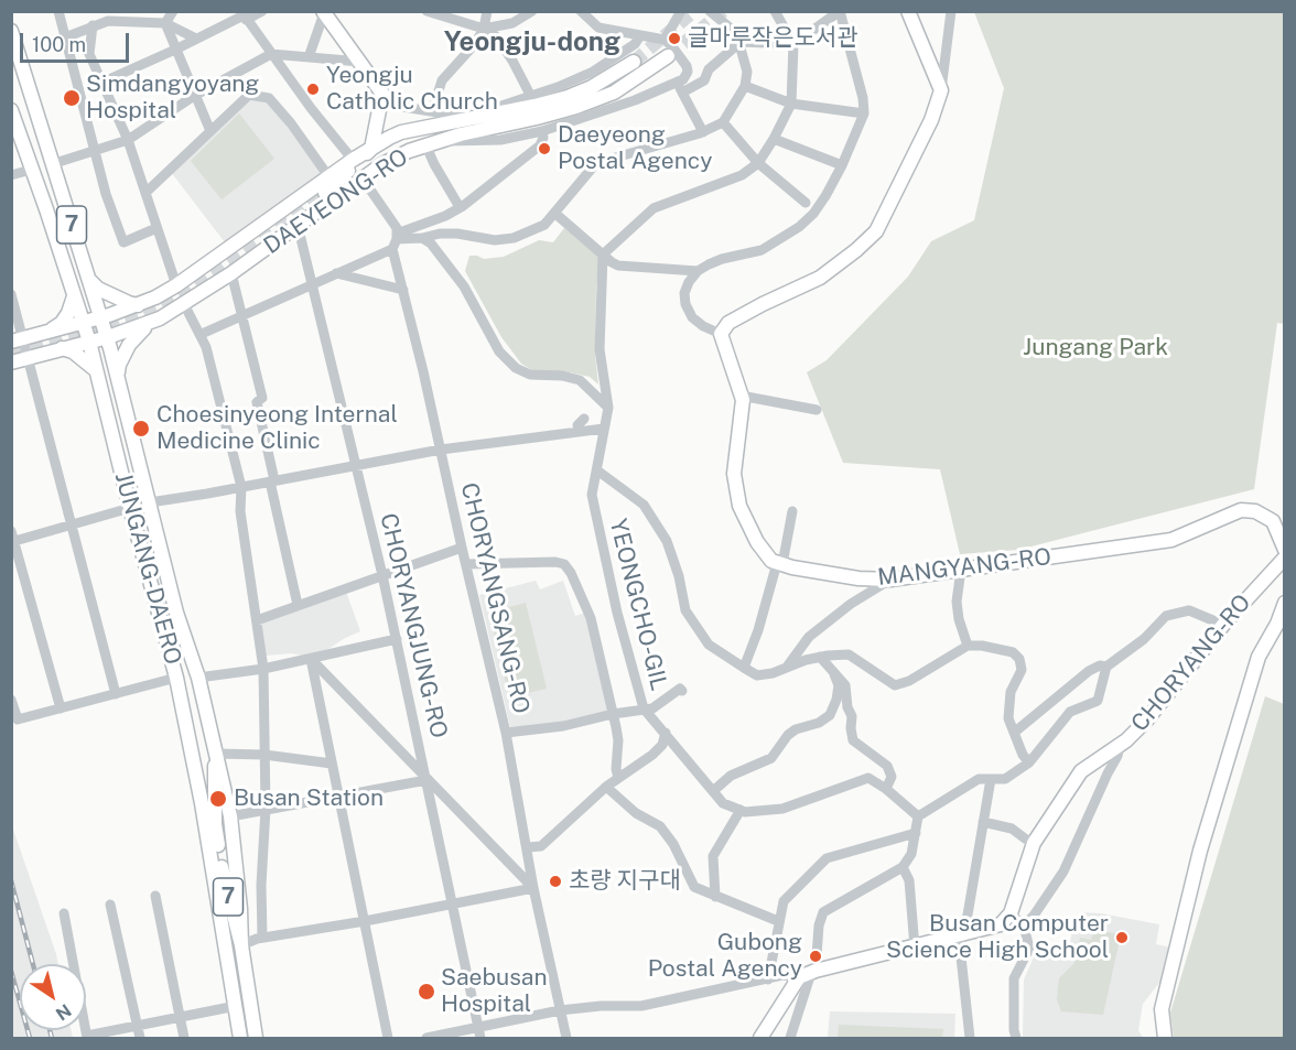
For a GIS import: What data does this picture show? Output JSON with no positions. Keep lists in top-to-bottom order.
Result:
{
  "streets": {
    "main road": [
      "DAEYEONG-RO",
      "7",
      "MANGYANG-RO",
      "JUNGANG-DAERO",
      "CHORYANG-RO"
    ],
    "street": ["CHORYANGSANG-RO", "YEONGCHO-GIL", "CHORYANGJUNG-RO"]
  },
  "crossings": [
    ["DAEYEONG-RO", "JUNGANG-DAERO"],
    ["DAEYEONG-RO", "CHORYANGJUNG-RO"]
  ],
  "districts": ["Yeongju-dong"],
  "parks": ["Jungang Park"],
  "places": [
    "글마루작은도서관",
    "Yeongju Catholic Church",
    "Simdangyoyang Hospital",
    "Daeyeong Postal Agency",
    "Choesinyeong Internal Medicine Clinic",
    "Busan Station",
    "초량 지구대",
    "Busan Computer Science High School",
    "Gubong Postal Agency",
    "Saebusan Hospital"
  ],
  "scale_bar": "100 m",
  "north": "bottom right"
}
